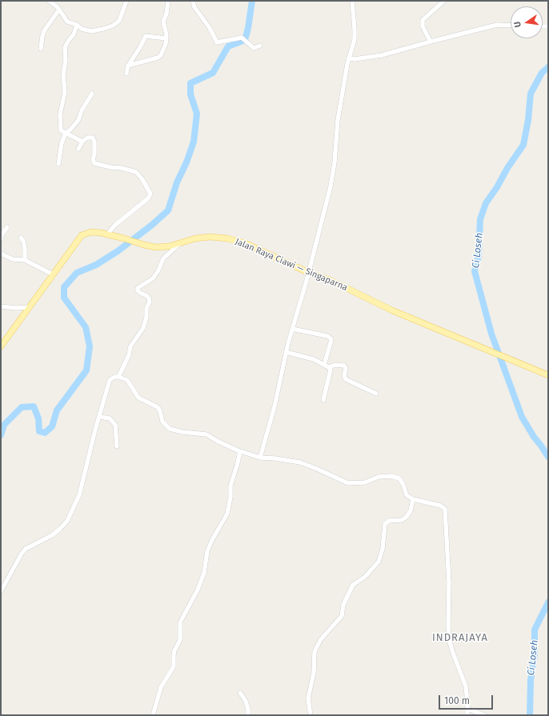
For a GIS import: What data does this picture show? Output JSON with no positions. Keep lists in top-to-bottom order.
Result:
{
  "streets": {
    "main road": ["Jalan Raya Ciawi — Singaparna"]
  },
  "districts": ["INDRAJAYA"],
  "water": ["Ci Loseh"],
  "scale_bar": "100 m",
  "north": "left"
}
